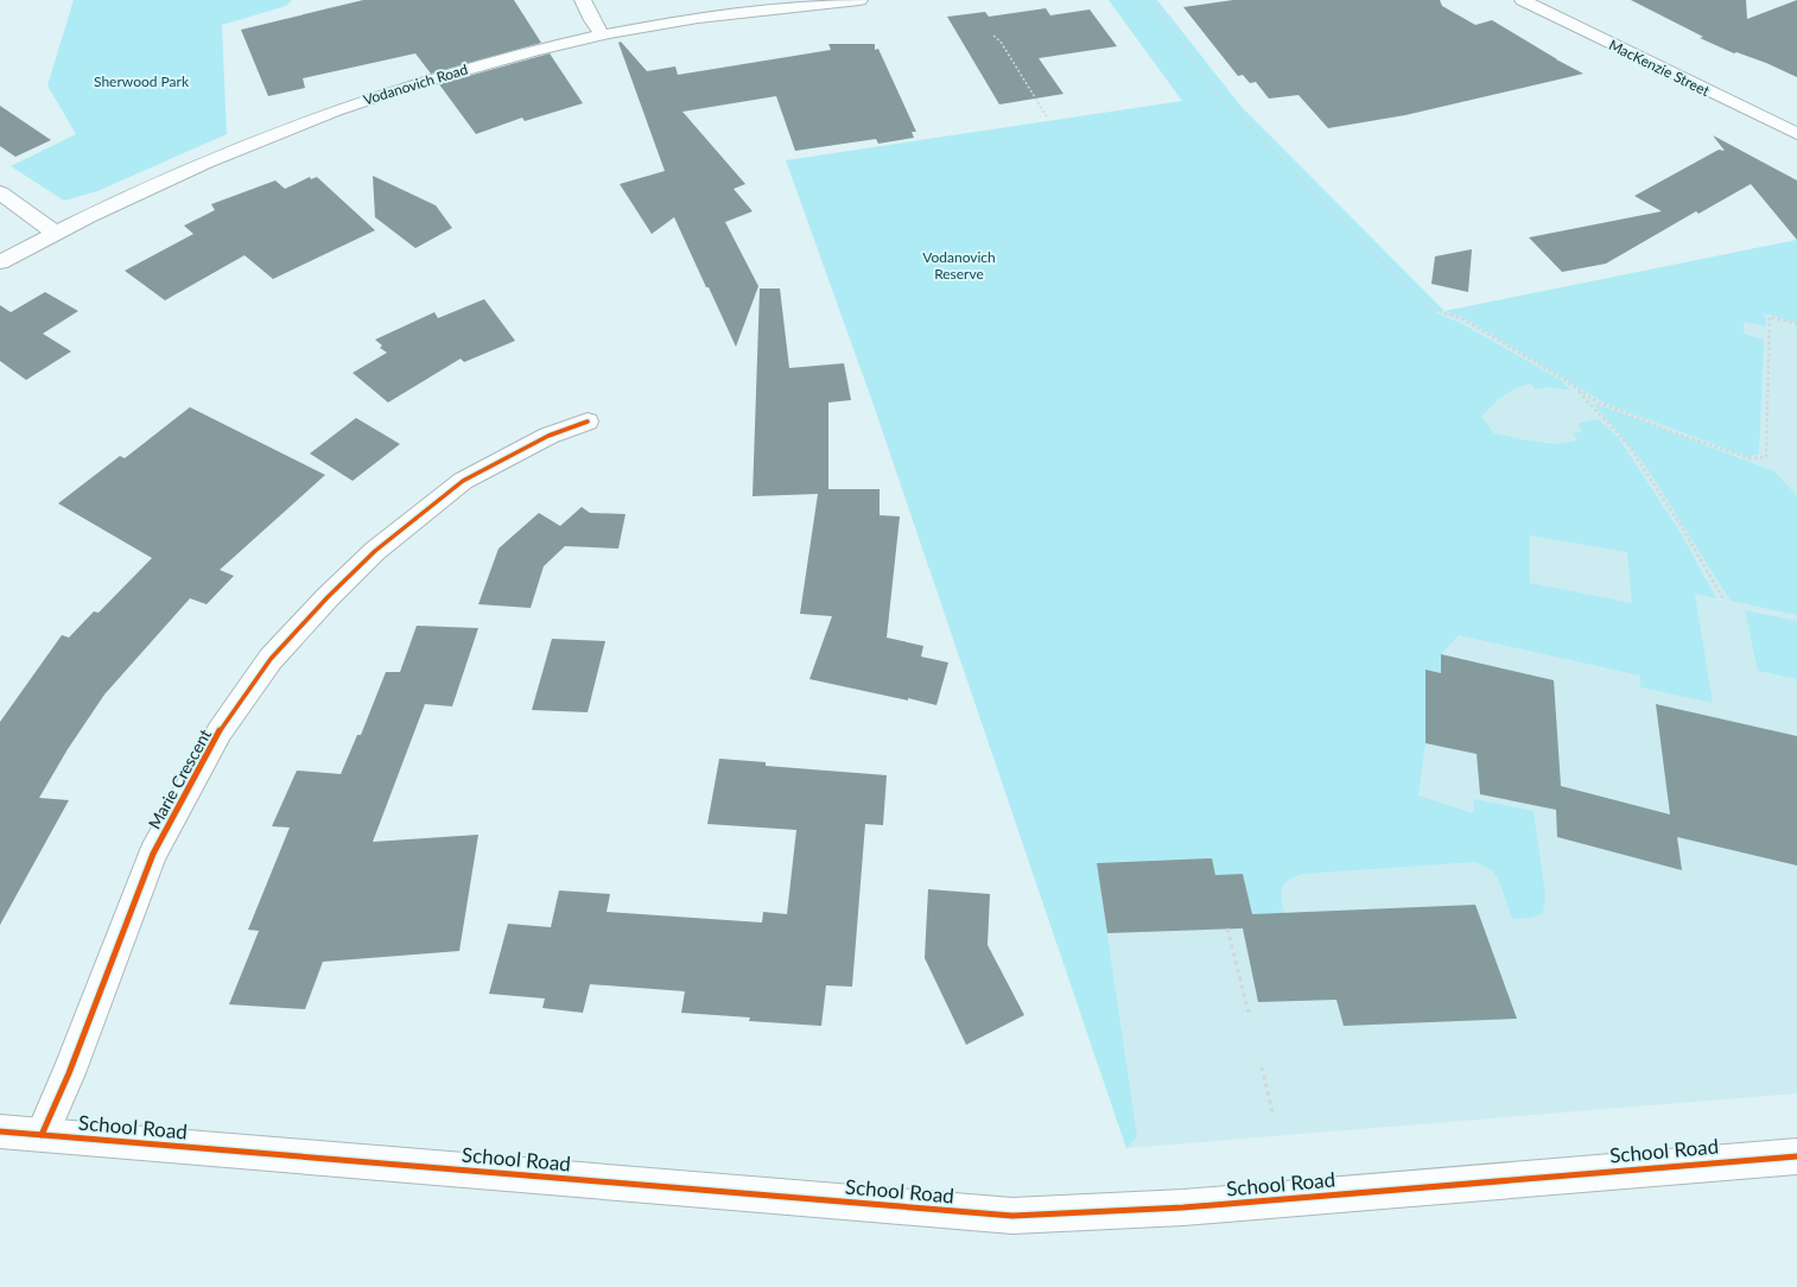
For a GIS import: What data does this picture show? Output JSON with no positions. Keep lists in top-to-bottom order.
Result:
{
  "streets": {
    "street": [
      "MacKenzie Street",
      "Vodanovich Road",
      "Marie Crescent",
      "School Road"
    ]
  },
  "crossings": [
    ["Marie Crescent", "School Road"]
  ],
  "parks": ["Sherwood Park", "Vodanovich Reserve"]
}
